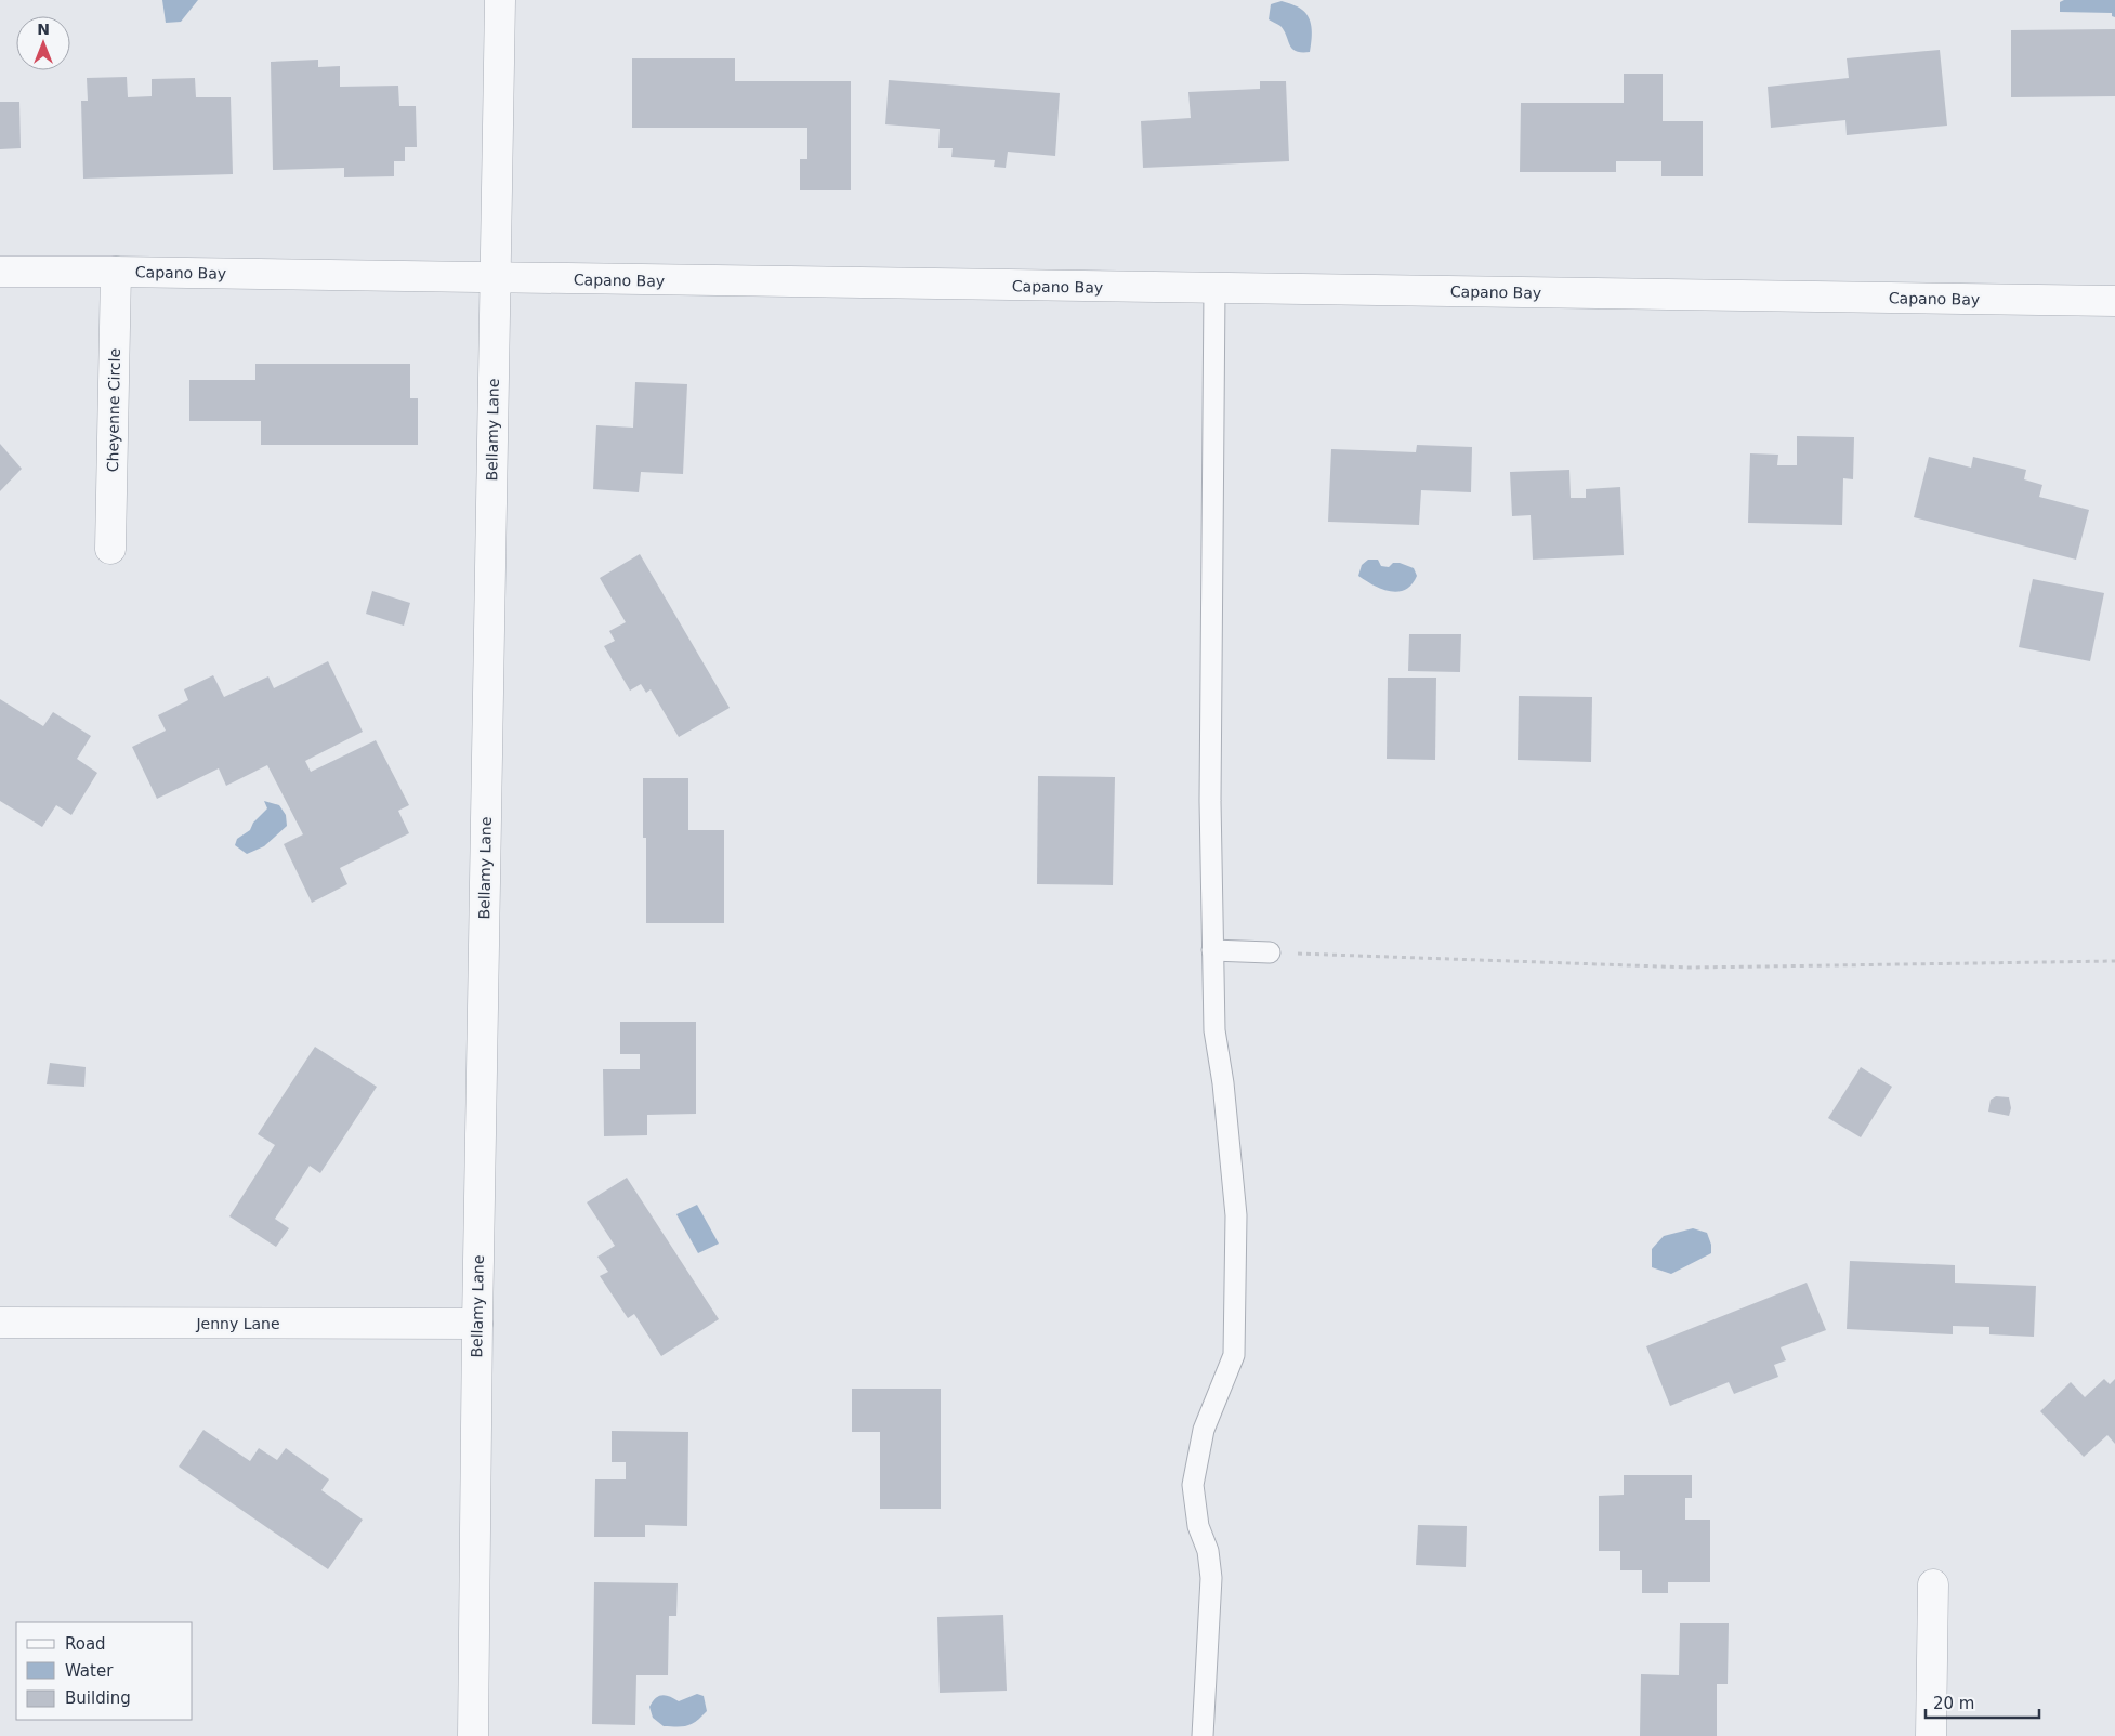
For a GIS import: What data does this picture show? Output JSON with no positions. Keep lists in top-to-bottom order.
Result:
{
  "streets": {
    "street": [
      "Capano Bay",
      "Cheyenne Circle",
      "Bellamy Lane",
      "Jenny Lane"
    ]
  },
  "crossings": [
    ["Capano Bay", "Cheyenne Circle"],
    ["Capano Bay", "Bellamy Lane"],
    ["Bellamy Lane", "Jenny Lane"]
  ],
  "legend": ["Road", "Water", "Building"],
  "scale_bar": "20 m",
  "north": "top"
}
